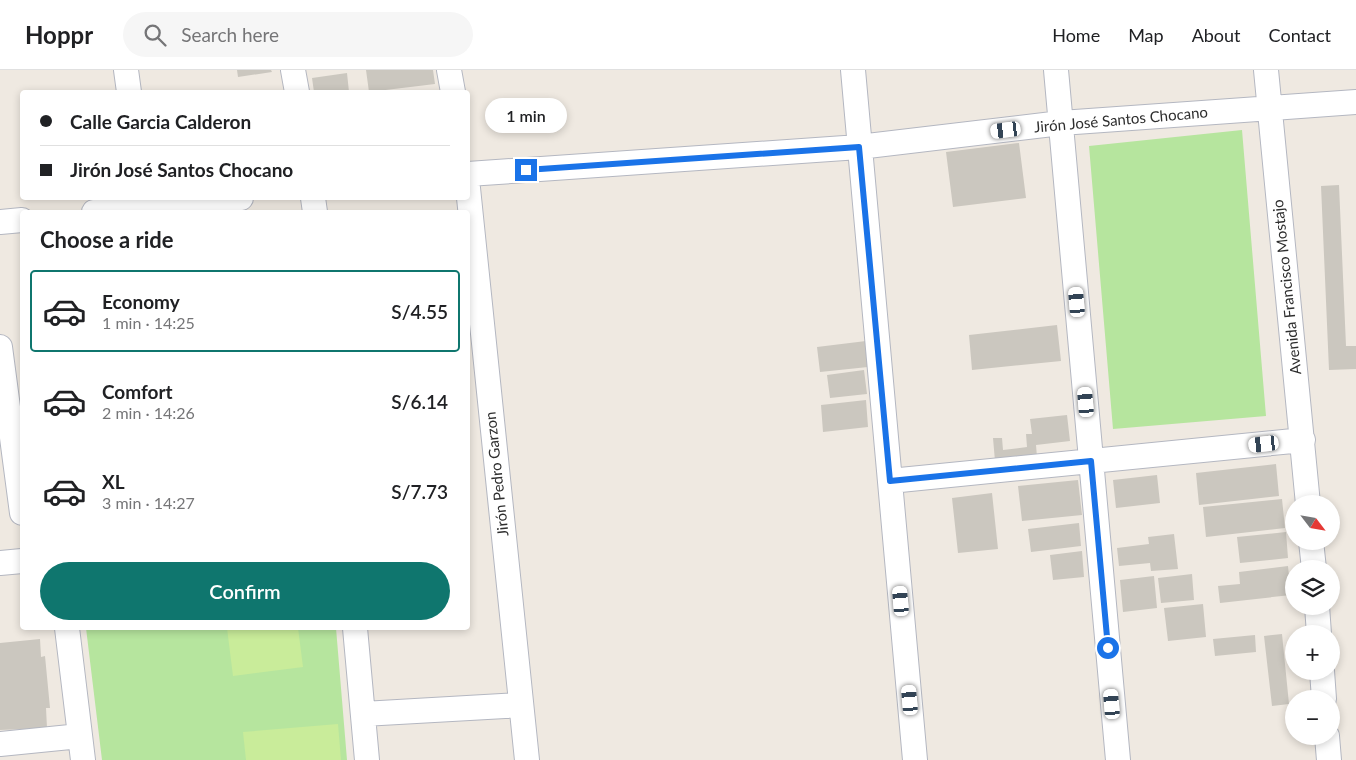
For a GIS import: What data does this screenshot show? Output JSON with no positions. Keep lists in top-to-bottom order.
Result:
{
  "streets": {
    "street": ["Jirón José Santos Chocano", "Avenida Francisco Mostajo", "Jirón Pedro Garzon"]
  },
  "crossings": [
    ["Jirón José Santos Chocano", "Avenida Francisco Mostajo"]
  ],
  "north": "bottom right",
  "page": {
    "header": "Hoppr",
    "search": "Search here",
    "nav": [
      "Home",
      "Map",
      "About",
      "Contact"
    ],
    "banner": ["Calle Garcia Calderon", "Jirón José Santos Chocano"],
    "bubble": "1 min",
    "heading": "Choose a ride",
    "list": [
      {
        "name": "Economy",
        "note": "1 min · 14:25",
        "value": "S/4.55"
      },
      {
        "name": "Comfort",
        "note": "2 min · 14:26",
        "value": "S/6.14"
      },
      {
        "name": "XL",
        "note": "3 min · 14:27",
        "value": "S/7.73"
      }
    ],
    "map_buttons": ["+", "−"],
    "buttons": "Confirm"
  }
}
